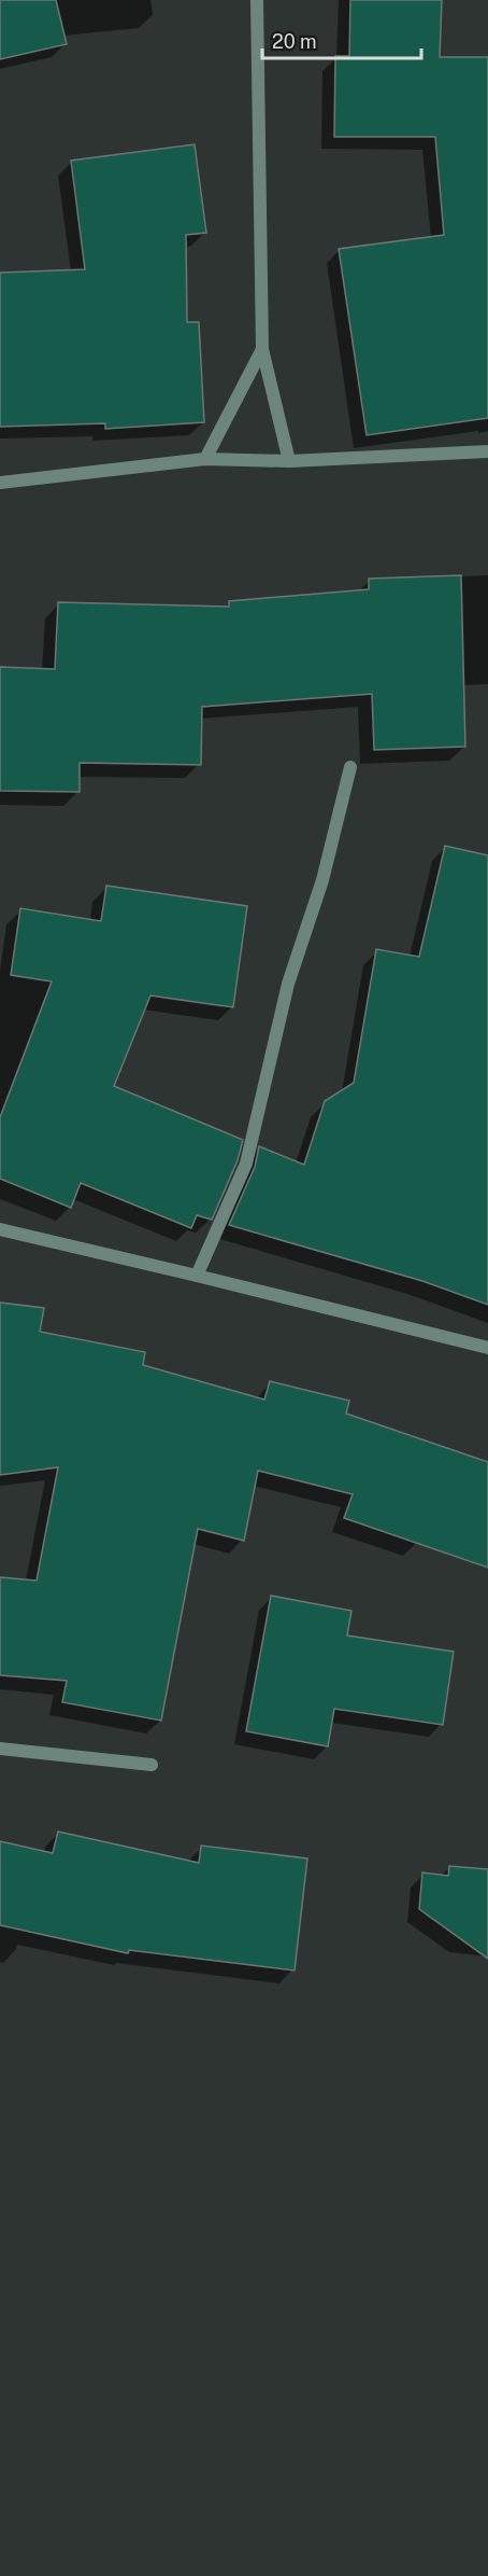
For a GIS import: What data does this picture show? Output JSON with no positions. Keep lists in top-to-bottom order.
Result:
{
  "scale_bar": "20 m"
}
